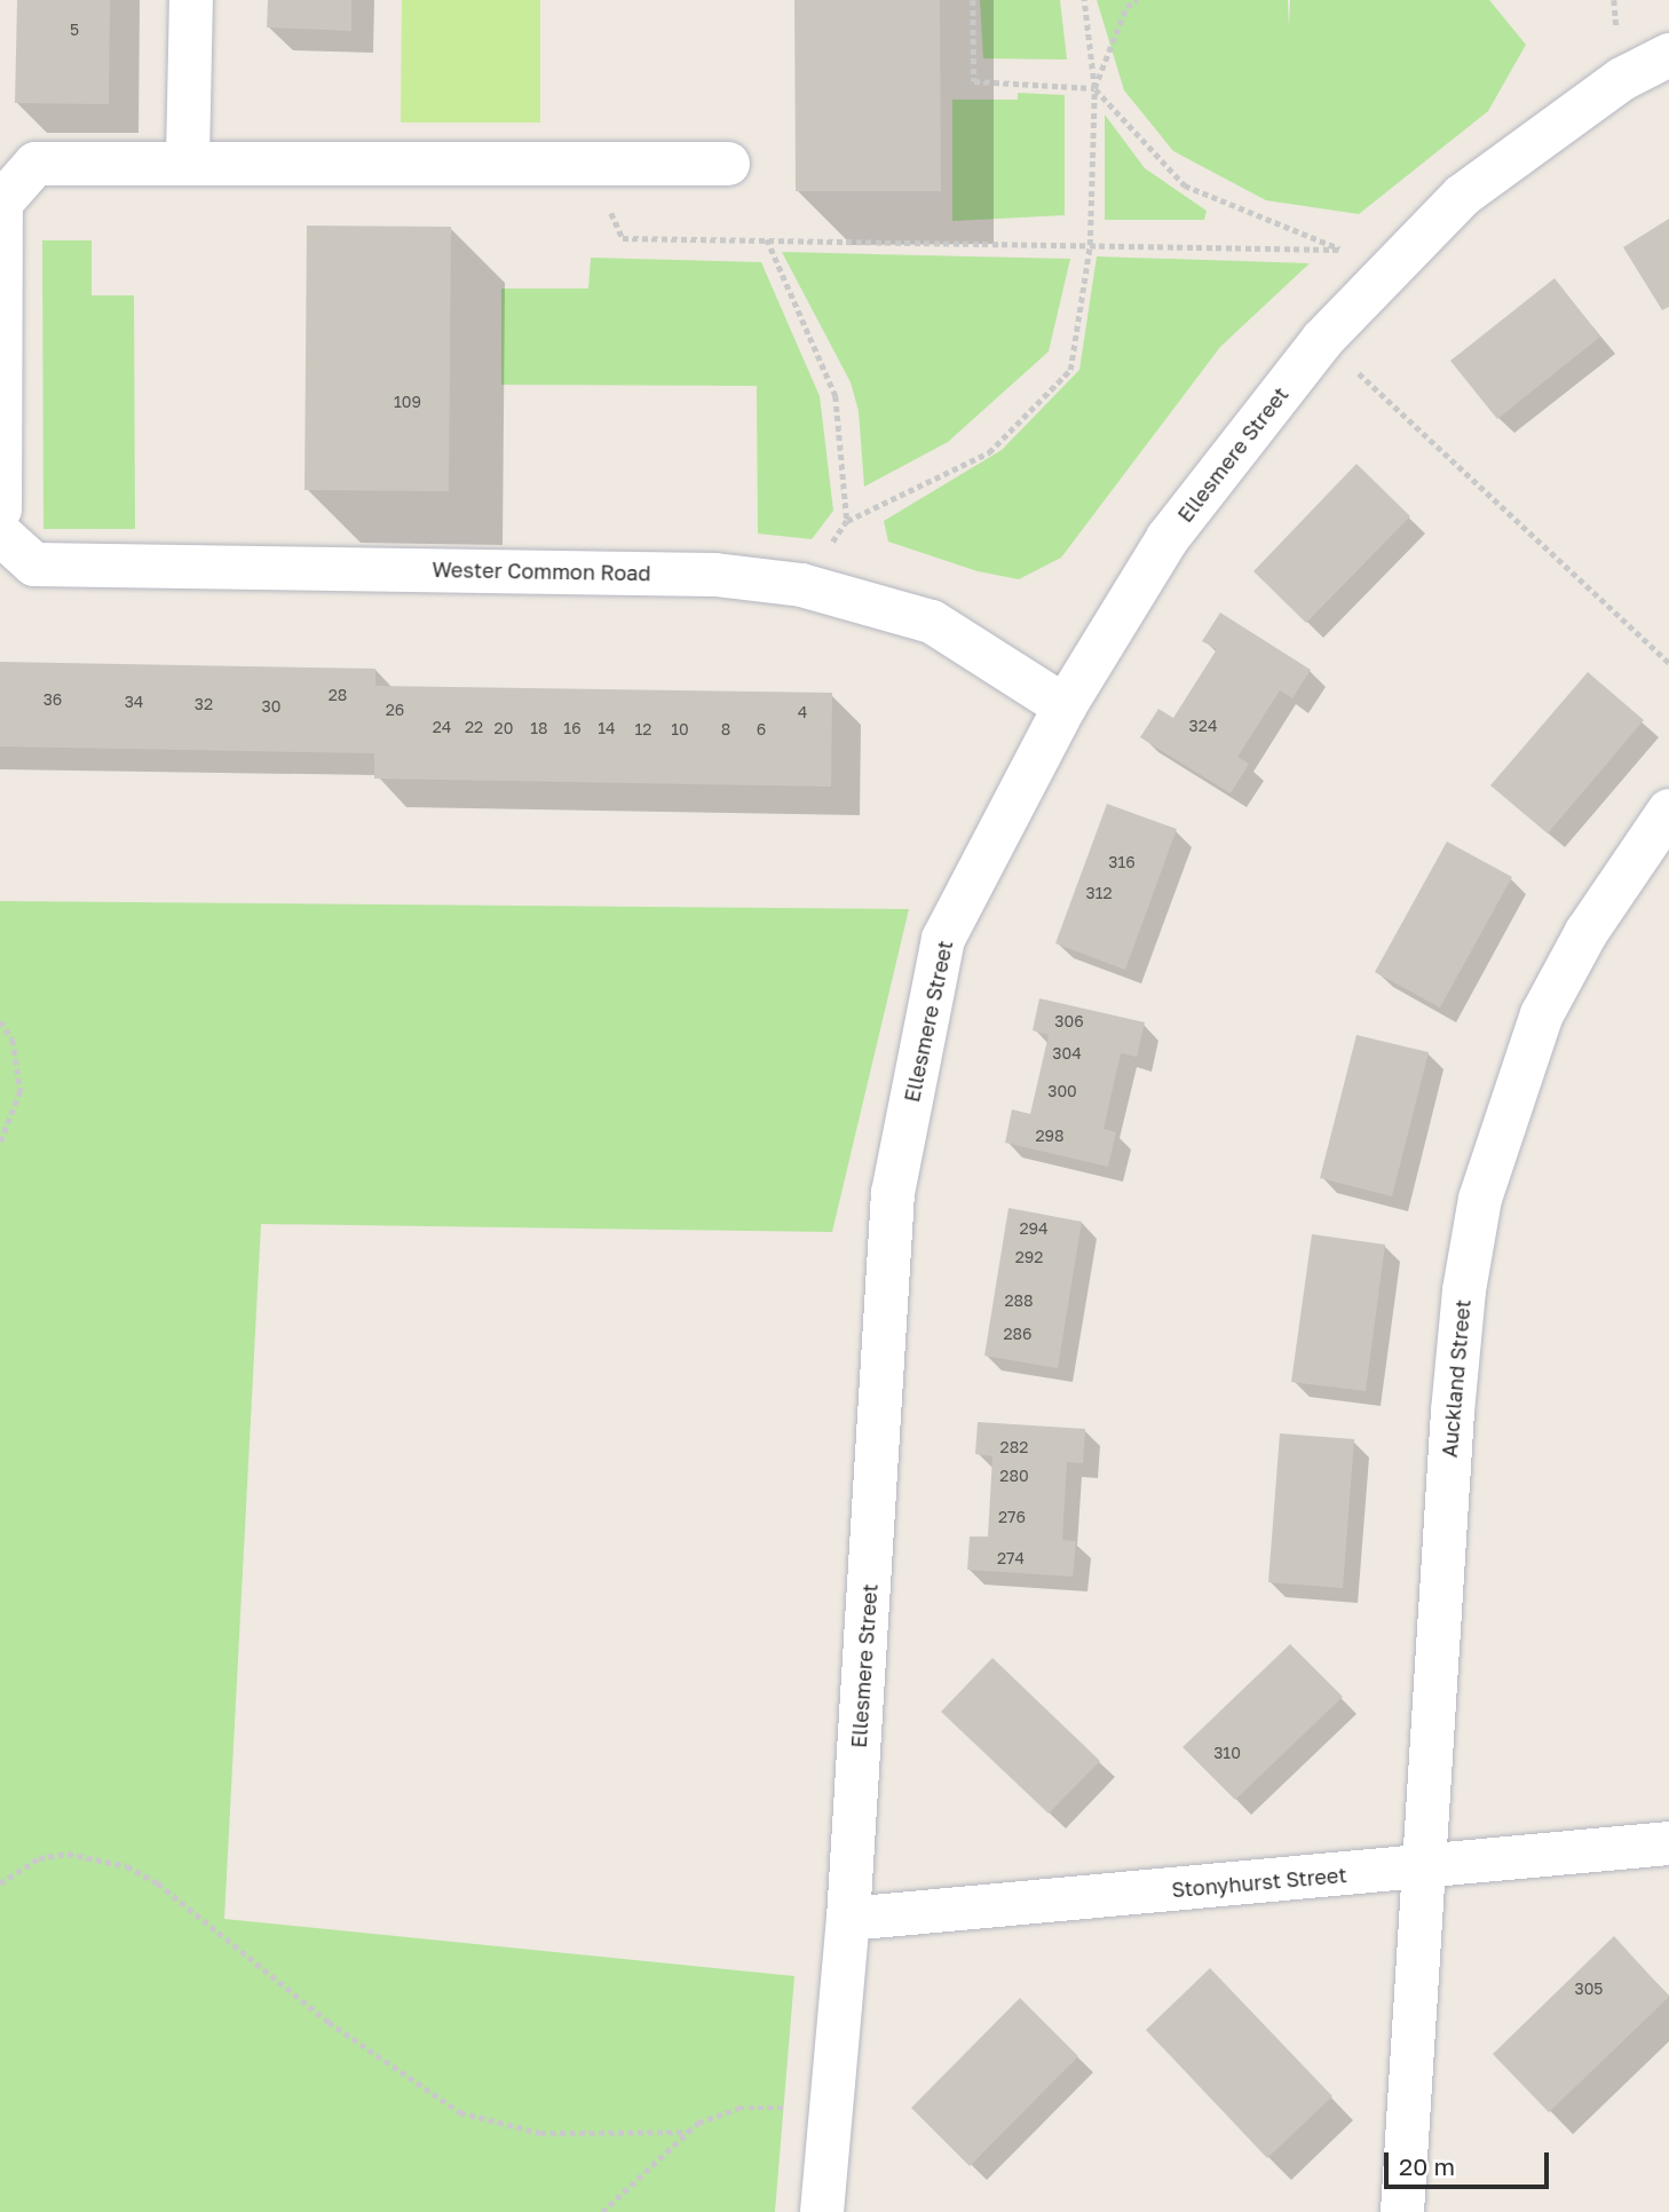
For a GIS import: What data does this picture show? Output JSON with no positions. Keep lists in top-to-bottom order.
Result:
{
  "streets": {
    "street": [
      "Ellesmere Street",
      "Wester Common Road",
      "Auckland Street",
      "Stonyhurst Street"
    ]
  },
  "crossings": [
    ["Ellesmere Street", "Wester Common Road"],
    ["Ellesmere Street", "Stonyhurst Street"],
    ["Auckland Street", "Stonyhurst Street"]
  ],
  "house_numbers": [
    "5",
    "109",
    "28",
    "36",
    "34",
    "32",
    "30",
    "26",
    "4",
    "324",
    "24",
    "22",
    "20",
    "18",
    "16",
    "14",
    "12",
    "10",
    "8",
    "6",
    "316",
    "312",
    "306",
    "304",
    "300",
    "298",
    "294",
    "292",
    "288",
    "286",
    "282",
    "280",
    "276",
    "274",
    "310",
    "305"
  ],
  "scale_bar": "20 m"
}
